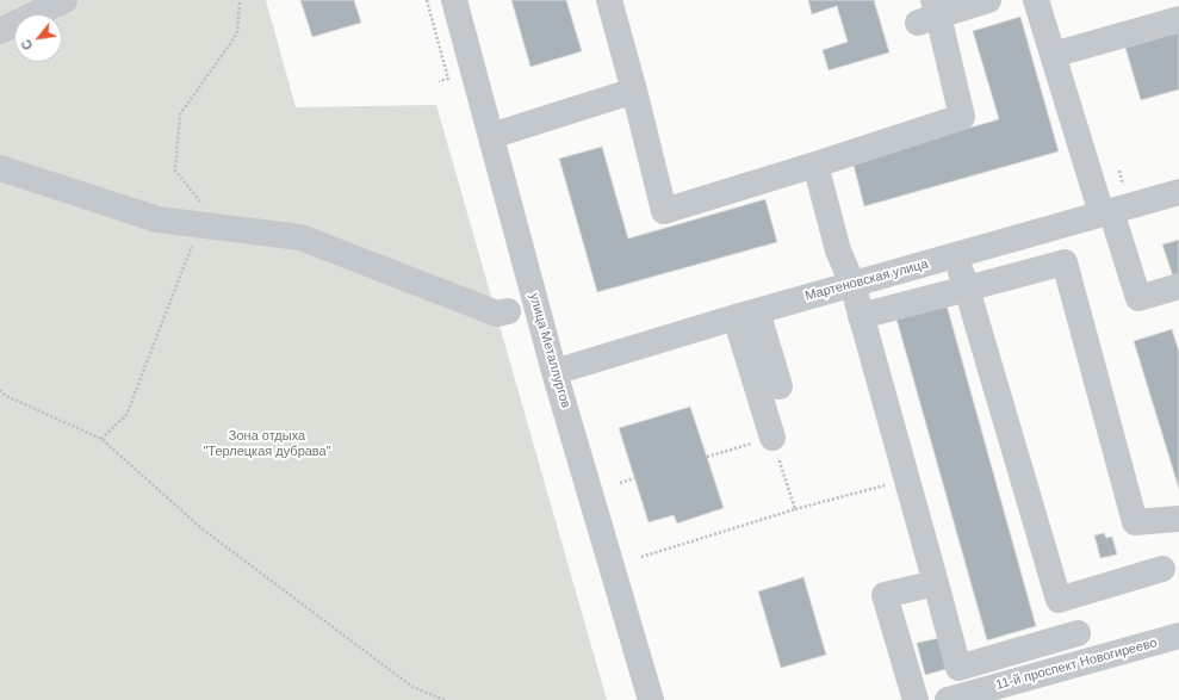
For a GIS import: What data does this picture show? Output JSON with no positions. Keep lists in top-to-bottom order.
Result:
{
  "streets": {
    "street": ["Мартеновская улица", "улица Металлургов", "11-й проспект Новогиреево"]
  },
  "crossings": [
    ["Мартеновская улица", "улица Металлургов"]
  ],
  "parks": ["Зона отдыха \"Терлецкая дубрава\""],
  "north": "bottom left"
}
